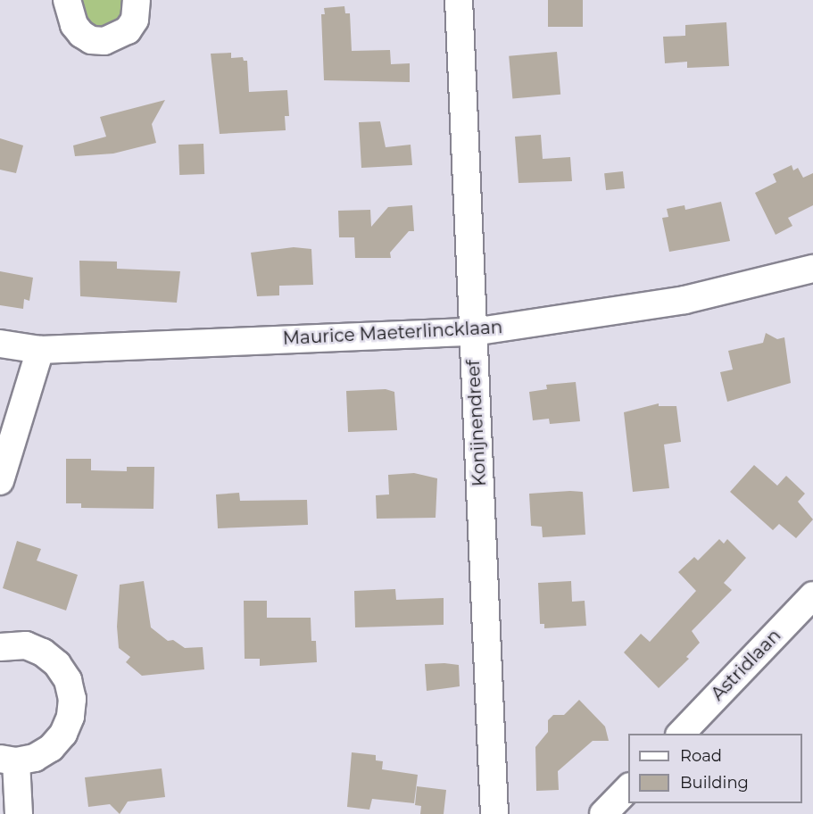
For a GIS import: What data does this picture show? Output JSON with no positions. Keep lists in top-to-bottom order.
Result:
{
  "streets": {
    "street": ["Maurice Maeterlincklaan", "Konijnendreef", "Astridlaan"]
  },
  "crossings": [
    ["Maurice Maeterlincklaan", "Konijnendreef"]
  ],
  "legend": ["Road", "Building"]
}
